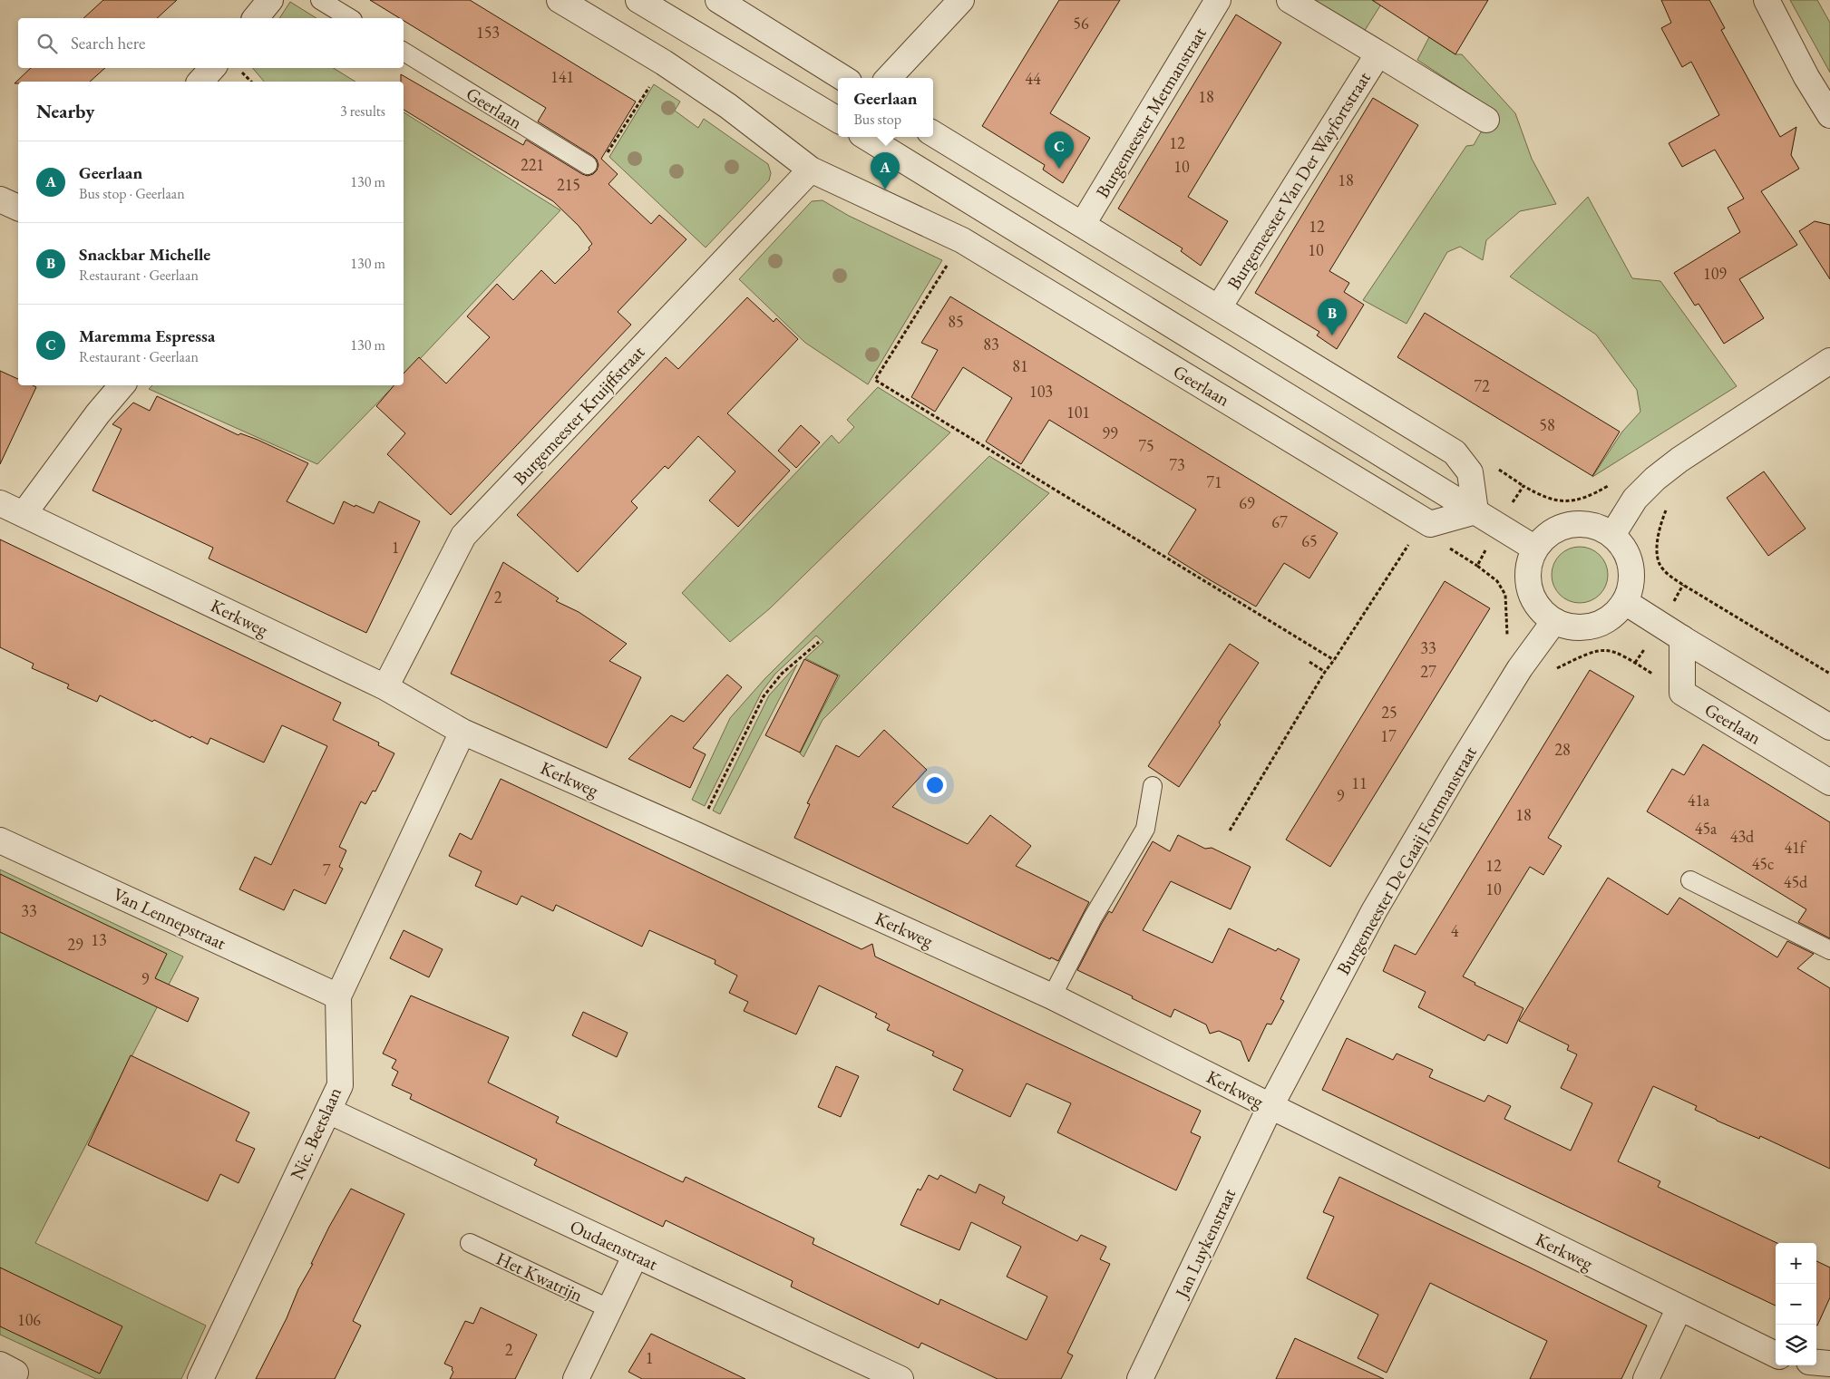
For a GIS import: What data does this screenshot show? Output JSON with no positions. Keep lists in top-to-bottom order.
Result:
{
  "streets": {
    "street": [
      "Geerlaan",
      "Burgemeester Metmanstraat",
      "Burgemeester Van Der Wayfortstraat",
      "Burgemeester Kruijffstraat",
      "Kerkweg",
      "Burgemeester De Gaaij Fortmanstraat",
      "Van Lennepstraat",
      "Nic. Beetslaan",
      "Jan Luykenstraat",
      "Oudaenstraat"
    ],
    "lane": ["Het Kwatrijn"]
  },
  "crossings": [
    ["Geerlaan", "Burgemeester Kruijffstraat"],
    ["Geerlaan", "Burgemeester De Gaaij Fortmanstraat"],
    ["Burgemeester Kruijffstraat", "Kerkweg"],
    ["Kerkweg", "Burgemeester De Gaaij Fortmanstraat"],
    ["Kerkweg", "Nic. Beetslaan"],
    ["Kerkweg", "Jan Luykenstraat"],
    ["Burgemeester De Gaaij Fortmanstraat", "Jan Luykenstraat"],
    ["Van Lennepstraat", "Nic. Beetslaan"],
    ["Nic. Beetslaan", "Oudaenstraat"]
  ],
  "house_numbers": [
    "56",
    "153",
    "141",
    "44",
    "18",
    "12",
    "221",
    "10",
    "18",
    "215",
    "12",
    "10",
    "109",
    "85",
    "83",
    "81",
    "72",
    "103",
    "101",
    "58",
    "99",
    "75",
    "73",
    "71",
    "69",
    "67",
    "65",
    "1",
    "2",
    "33",
    "27",
    "25",
    "17",
    "28",
    "11",
    "9",
    "41a",
    "18",
    "45a",
    "43d",
    "41f",
    "45c",
    "12",
    "7",
    "45d",
    "10",
    "33",
    "4",
    "13",
    "29",
    "9",
    "106",
    "2",
    "1"
  ],
  "page": {
    "search": "Search here",
    "popup": ["Geerlaan", "Bus stop"],
    "heading": ["Nearby", "3 results"],
    "pins": ["C", "A", "B"],
    "list": [
      {
        "mark": "A",
        "name": "Geerlaan",
        "note": "Bus stop · Geerlaan",
        "value": "130 m"
      },
      {
        "mark": "B",
        "name": "Snackbar Michelle",
        "note": "Restaurant · Geerlaan",
        "value": "130 m"
      },
      {
        "mark": "C",
        "name": "Maremma Espressa",
        "note": "Restaurant · Geerlaan",
        "value": "130 m"
      }
    ],
    "map_buttons": ["+", "−"]
  }
}
